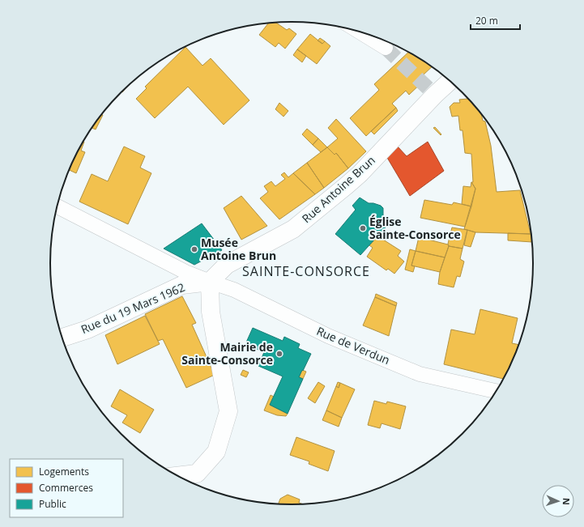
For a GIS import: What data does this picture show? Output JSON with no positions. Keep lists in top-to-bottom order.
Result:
{
  "streets": {
    "street": ["Rue Antoine Brun", "Rue du 19 Mars 1962", "Rue de Verdun"]
  },
  "crossings": [
    ["Rue Antoine Brun", "Rue du 19 Mars 1962"],
    ["Rue Antoine Brun", "Rue de Verdun"],
    ["Rue du 19 Mars 1962", "Rue de Verdun"]
  ],
  "districts": ["SAINTE-CONSORCE"],
  "places": ["Église Sainte-Consorce", "Musée Antoine Brun", "Mairie de Sainte-Consorce"],
  "legend": ["Logements", "Commerces", "Public"],
  "scale_bar": "20 m",
  "north": "right"
}
